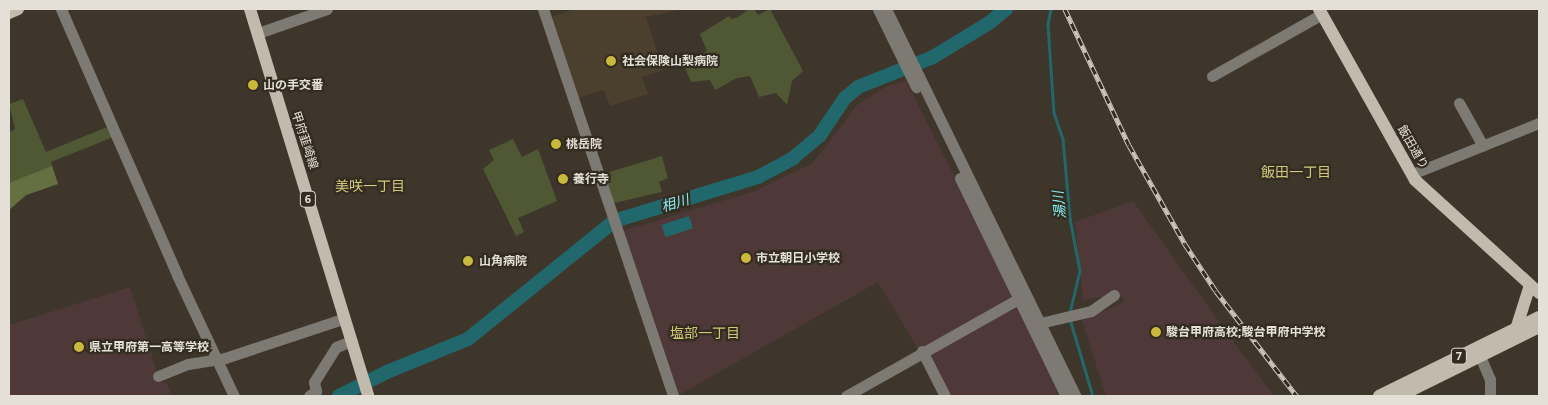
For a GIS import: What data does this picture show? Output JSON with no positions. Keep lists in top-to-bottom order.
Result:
{
  "streets": {
    "main road": [
      "甲府韮崎線",
      "飯田通り",
      "6",
      "7"
    ]
  },
  "districts": ["飯田一丁目", "美咲一丁目", "塩部一丁目"],
  "water": ["相川", "湯川"],
  "places": [
    "社会保険山梨病院",
    "山の手交番",
    "桃岳院",
    "養行寺",
    "市立朝日小学校",
    "山角病院",
    "駿台甲府高校;駿台甲府中学校",
    "県立甲府第一高等学校"
  ]
}
